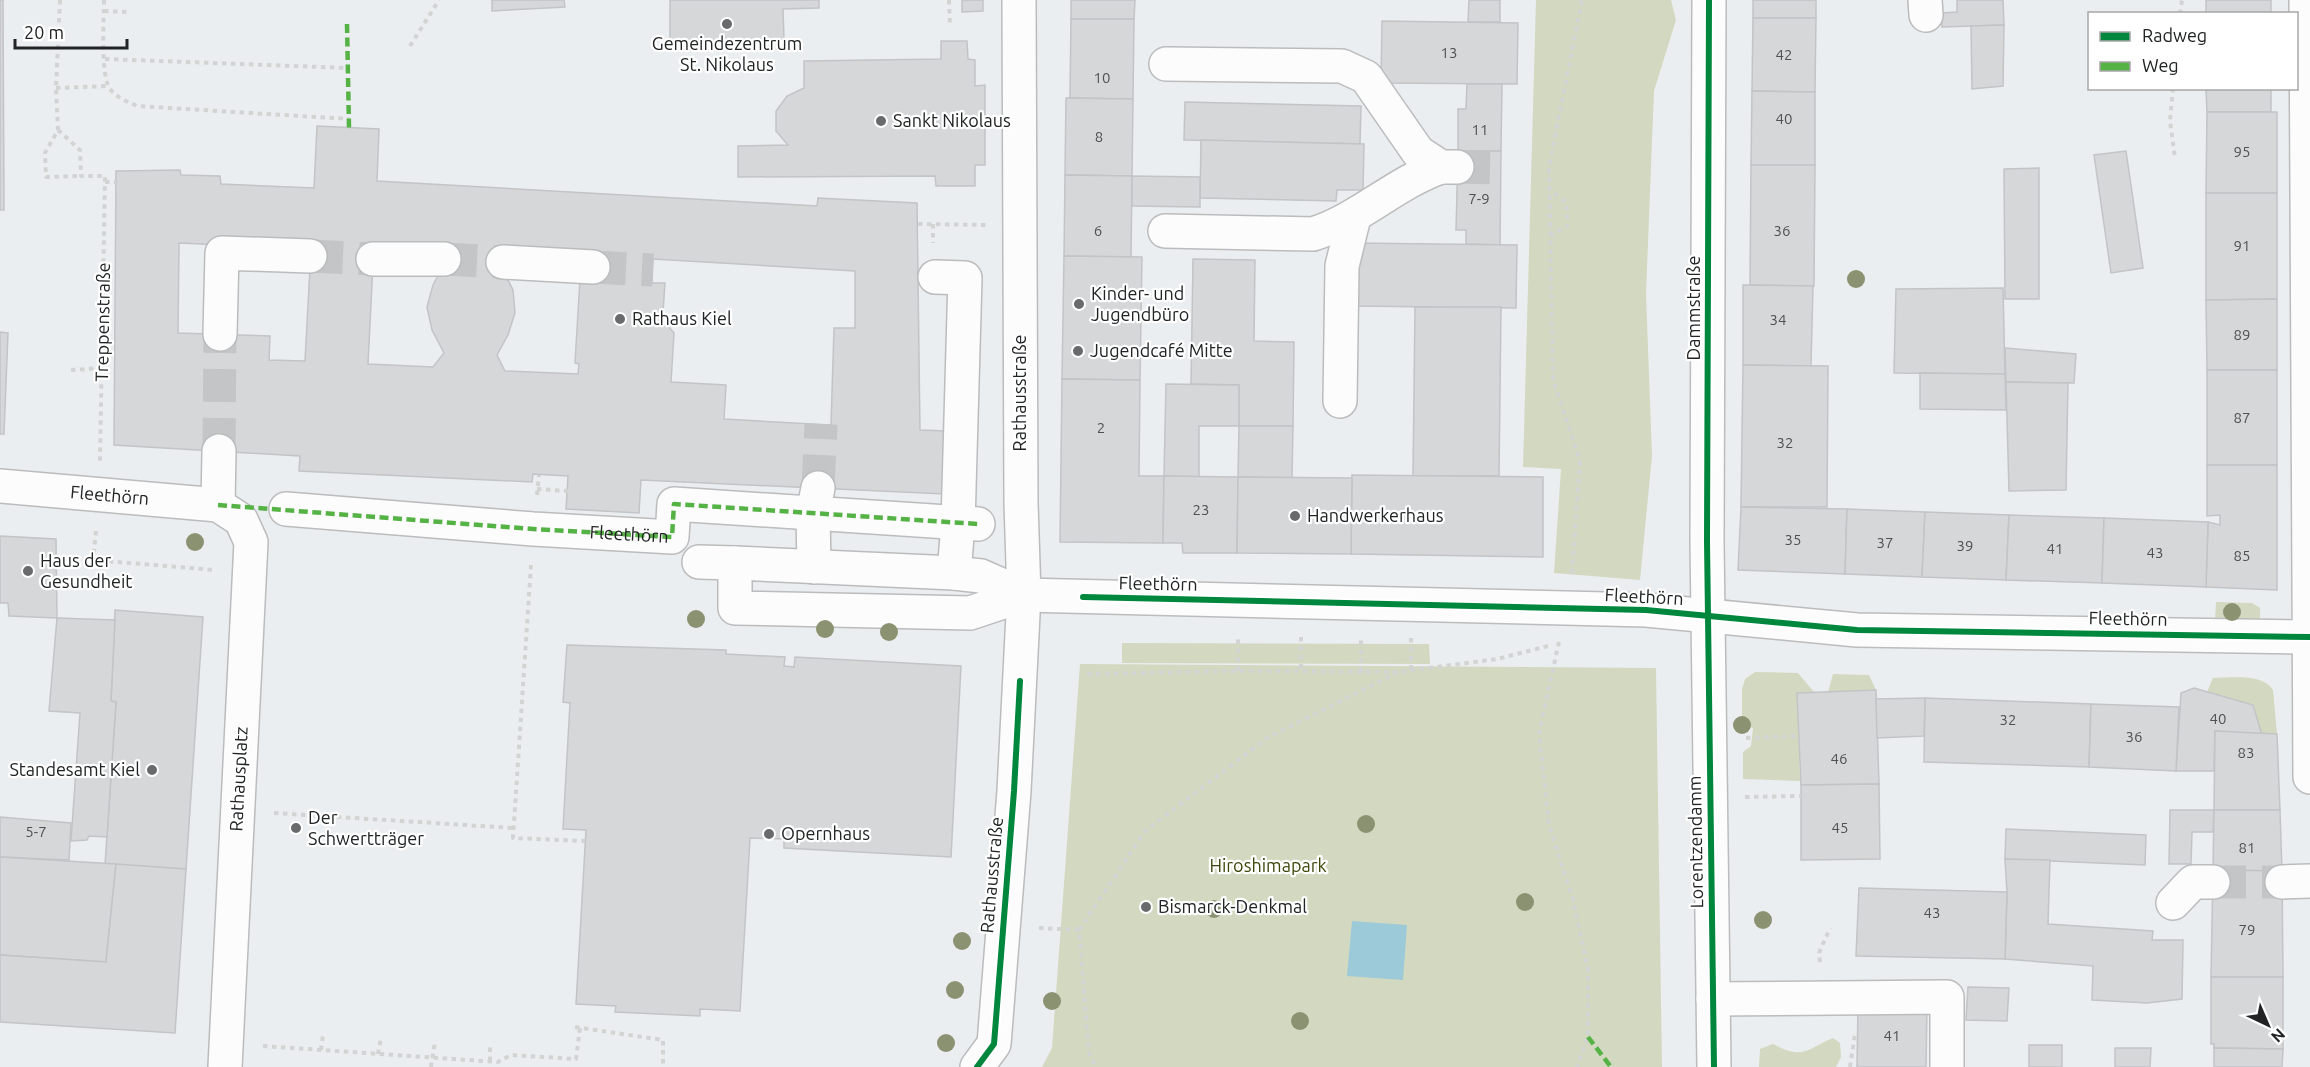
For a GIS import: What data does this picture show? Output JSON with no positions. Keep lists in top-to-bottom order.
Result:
{
  "streets": {
    "street": [
      "Dammstraße",
      "Rathausstraße",
      "Fleethörn",
      "Rathausplatz",
      "Lorentzendamm"
    ],
    "path": ["Treppenstraße"]
  },
  "crossings": [
    ["Dammstraße", "Fleethörn"],
    ["Dammstraße", "Lorentzendamm"],
    ["Treppenstraße", "Fleethörn"],
    ["Treppenstraße", "Rathausplatz"],
    ["Rathausstraße", "Fleethörn"],
    ["Fleethörn", "Rathausplatz"],
    ["Fleethörn", "Lorentzendamm"]
  ],
  "parks": ["Hiroshimapark"],
  "places": [
    "Gemeindezentrum St. Nikolaus",
    "Sankt Nikolaus",
    "Kinder- und Jugendbüro",
    "Rathaus Kiel",
    "Jugendcafé Mitte",
    "Handwerkerhaus",
    "Haus der Gesundheit",
    "Standesamt Kiel",
    "Der Schwertträger",
    "Opernhaus",
    "Bismarck-Denkmal"
  ],
  "house_numbers": [
    "13",
    "42",
    "10",
    "40",
    "11",
    "8",
    "95",
    "7-9",
    "6",
    "36",
    "91",
    "34",
    "89",
    "87",
    "2",
    "32",
    "23",
    "35",
    "37",
    "39",
    "41",
    "43",
    "85",
    "40",
    "32",
    "36",
    "83",
    "46",
    "45",
    "5-7",
    "81",
    "43",
    "79",
    "41"
  ],
  "legend": ["Radweg", "Weg"],
  "scale_bar": "20 m",
  "north": "bottom right"
}
